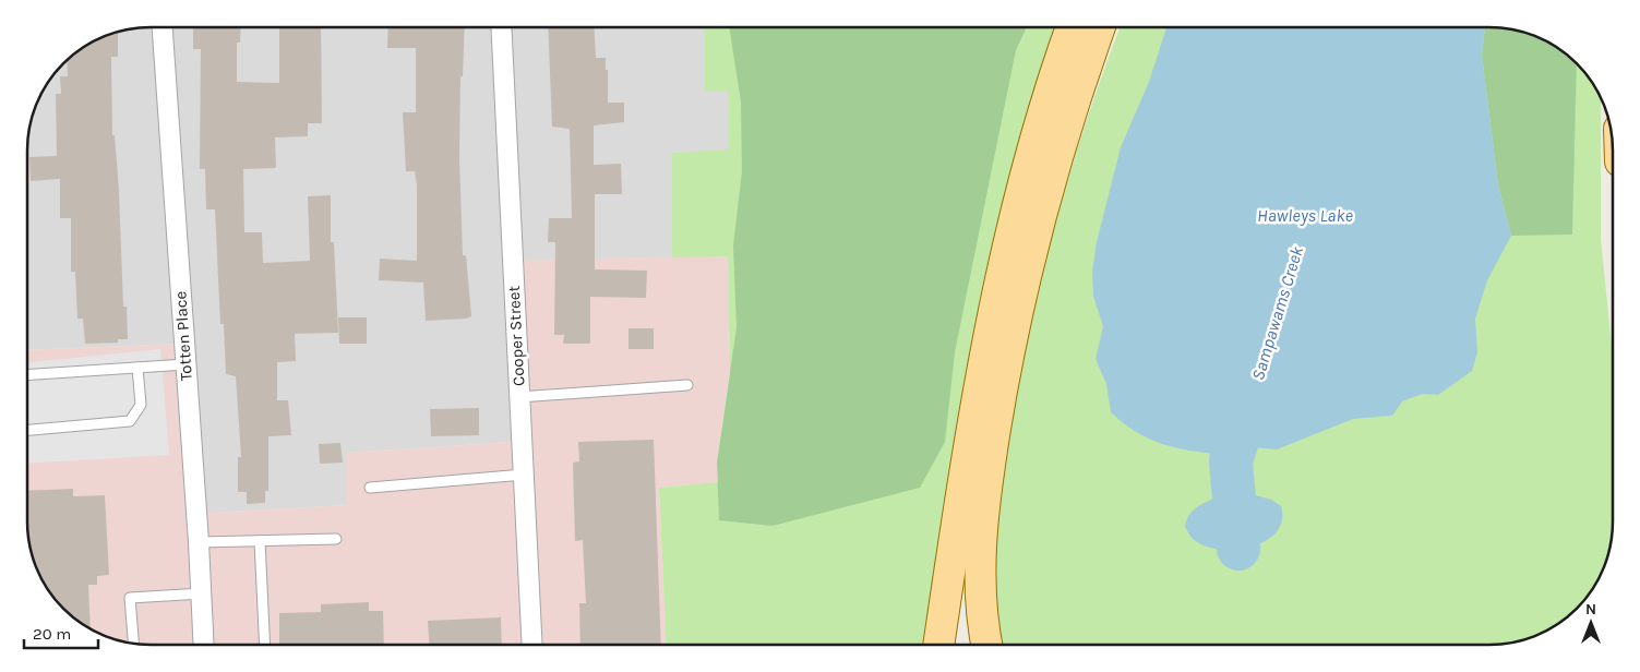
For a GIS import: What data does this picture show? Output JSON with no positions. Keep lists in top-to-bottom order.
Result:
{
  "streets": {
    "street": ["Totten Place", "Cooper Street"]
  },
  "water": ["Hawleys Lake", "Sampawams Creek"],
  "scale_bar": "20 m",
  "north": "top"
}
